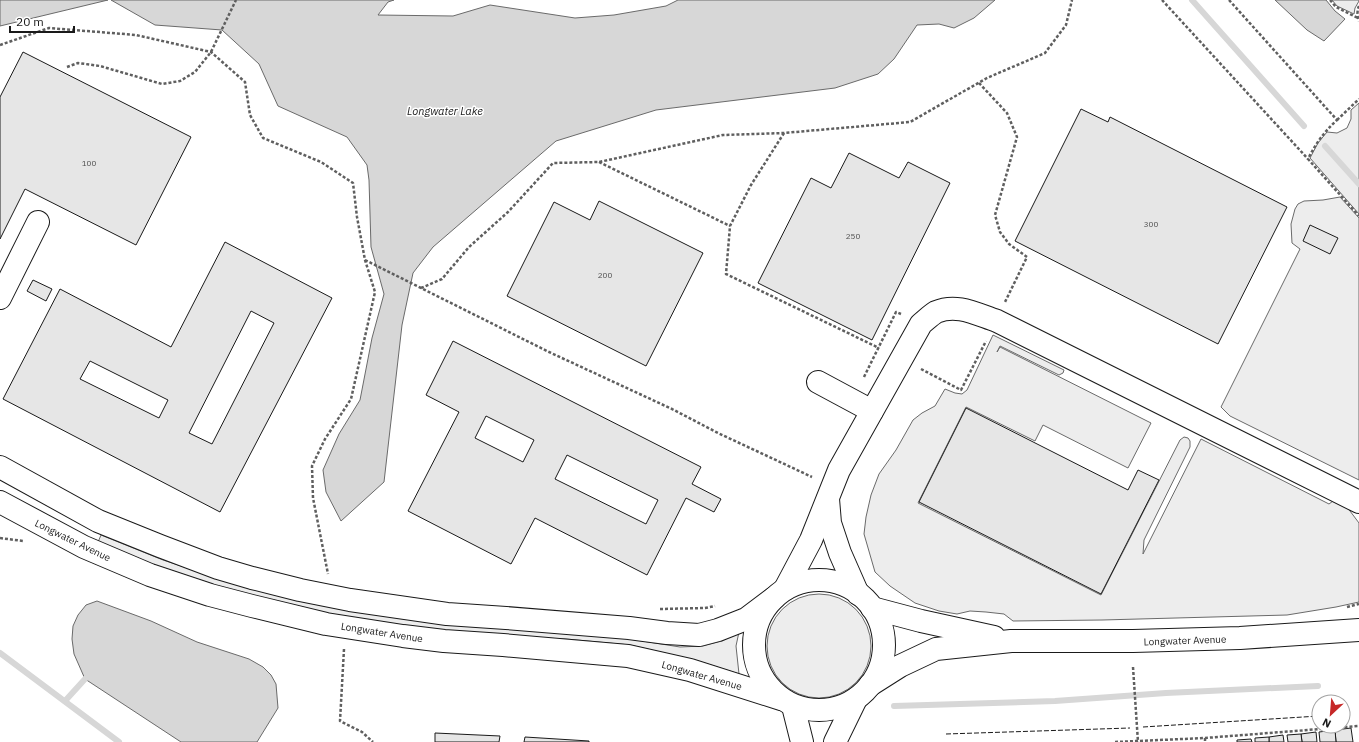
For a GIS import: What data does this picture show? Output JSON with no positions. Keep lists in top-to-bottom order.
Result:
{
  "streets": {
    "street": ["Longwater Avenue"]
  },
  "water": ["Longwater Lake"],
  "house_numbers": [
    "100",
    "300",
    "250",
    "200"
  ],
  "scale_bar": "20 m",
  "north": "bottom left"
}
